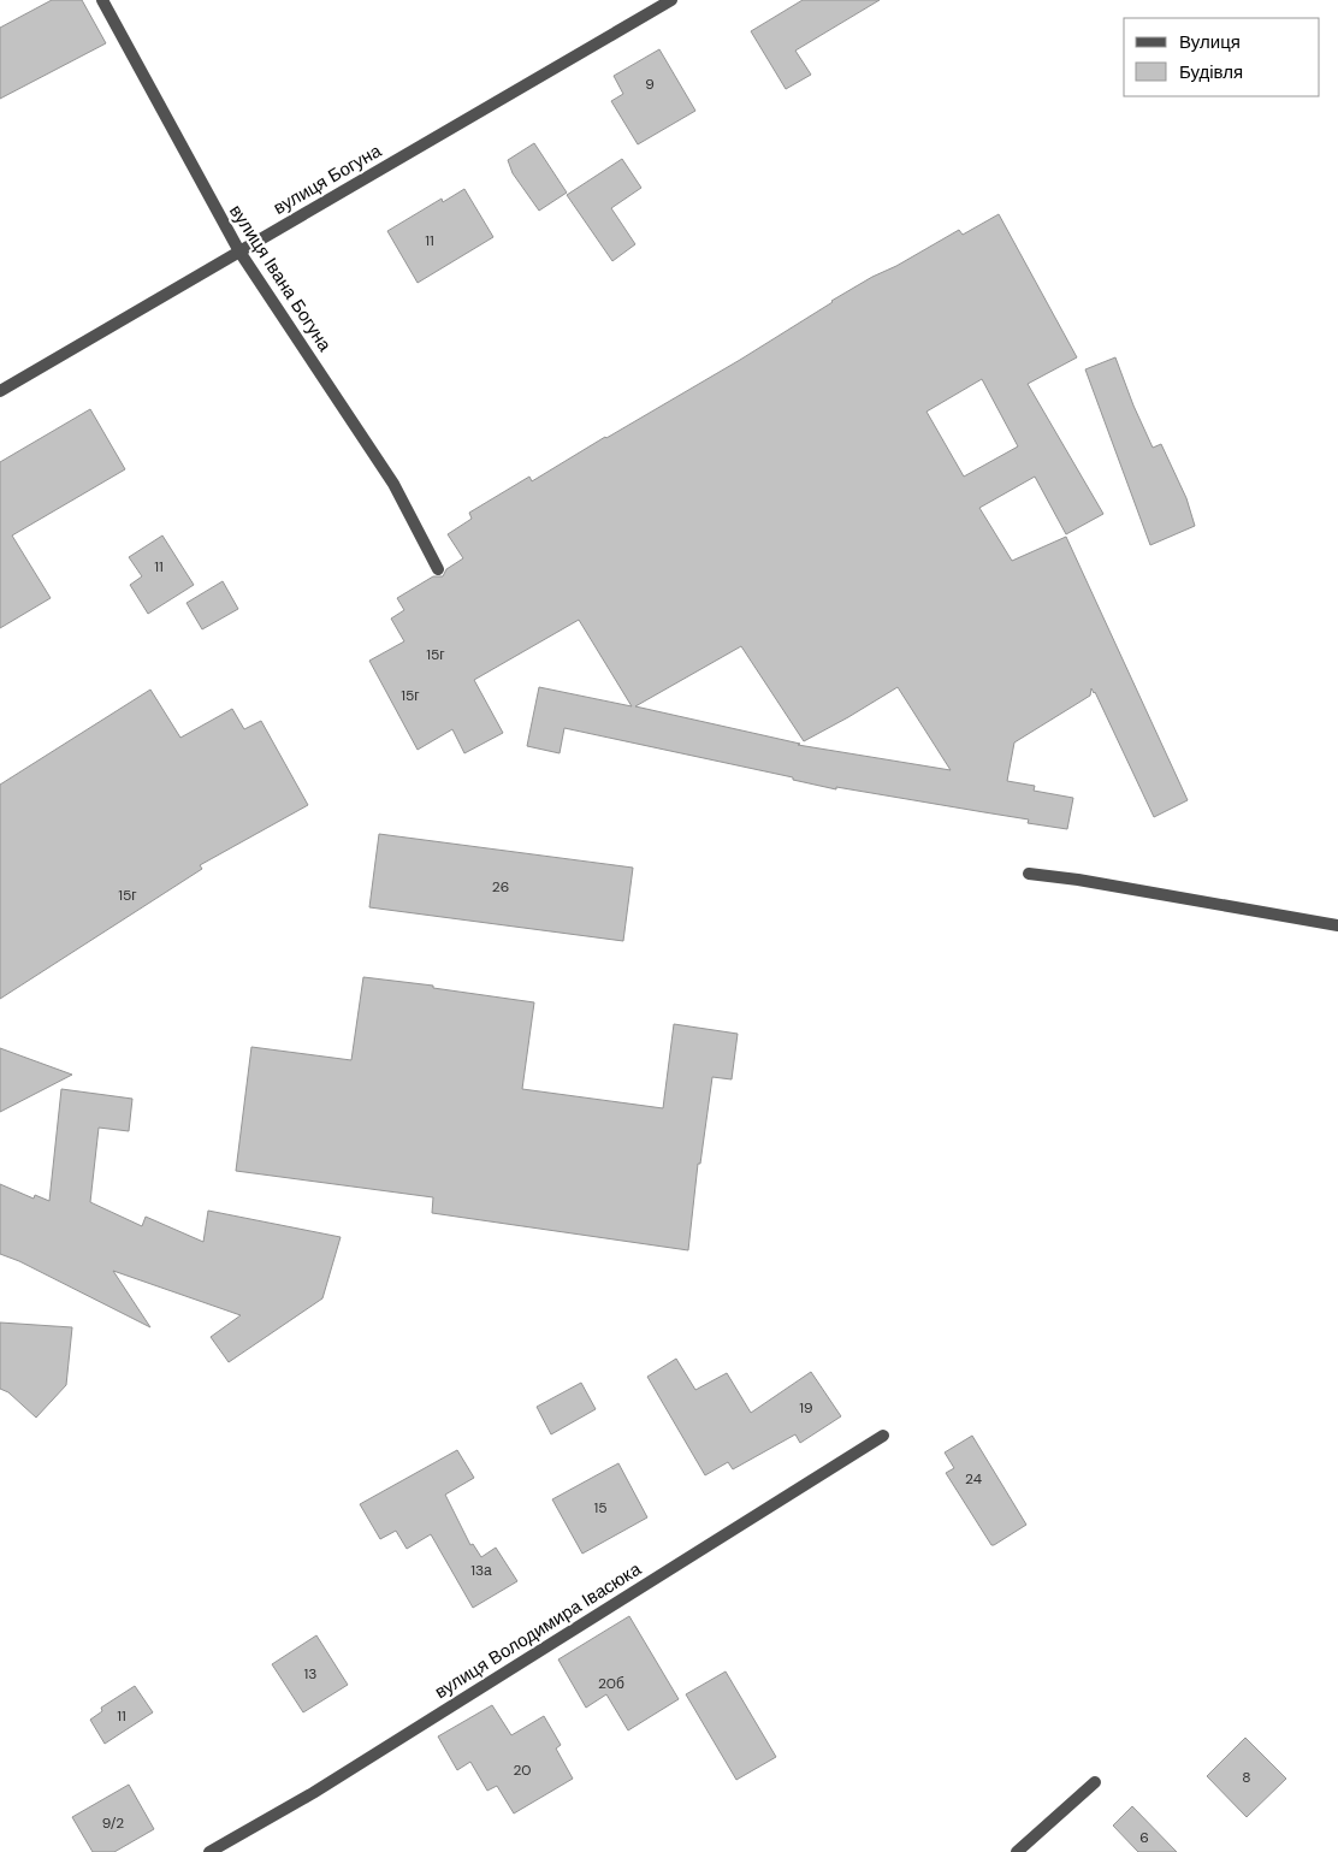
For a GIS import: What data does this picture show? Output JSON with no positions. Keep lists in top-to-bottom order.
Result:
{
  "streets": {
    "street": ["вулиця Богуна", "вулиця Івана Богуна", "вулиця Володимира Івасюка"]
  },
  "crossings": [
    ["вулиця Богуна", "вулиця Івана Богуна"]
  ],
  "house_numbers": [
    "9",
    "11",
    "11",
    "15г",
    "15г",
    "26",
    "15г",
    "19",
    "24",
    "15",
    "13а",
    "13",
    "20б",
    "11",
    "20",
    "8",
    "9/2",
    "6"
  ],
  "legend": ["Вулиця", "Будівля"]
}
